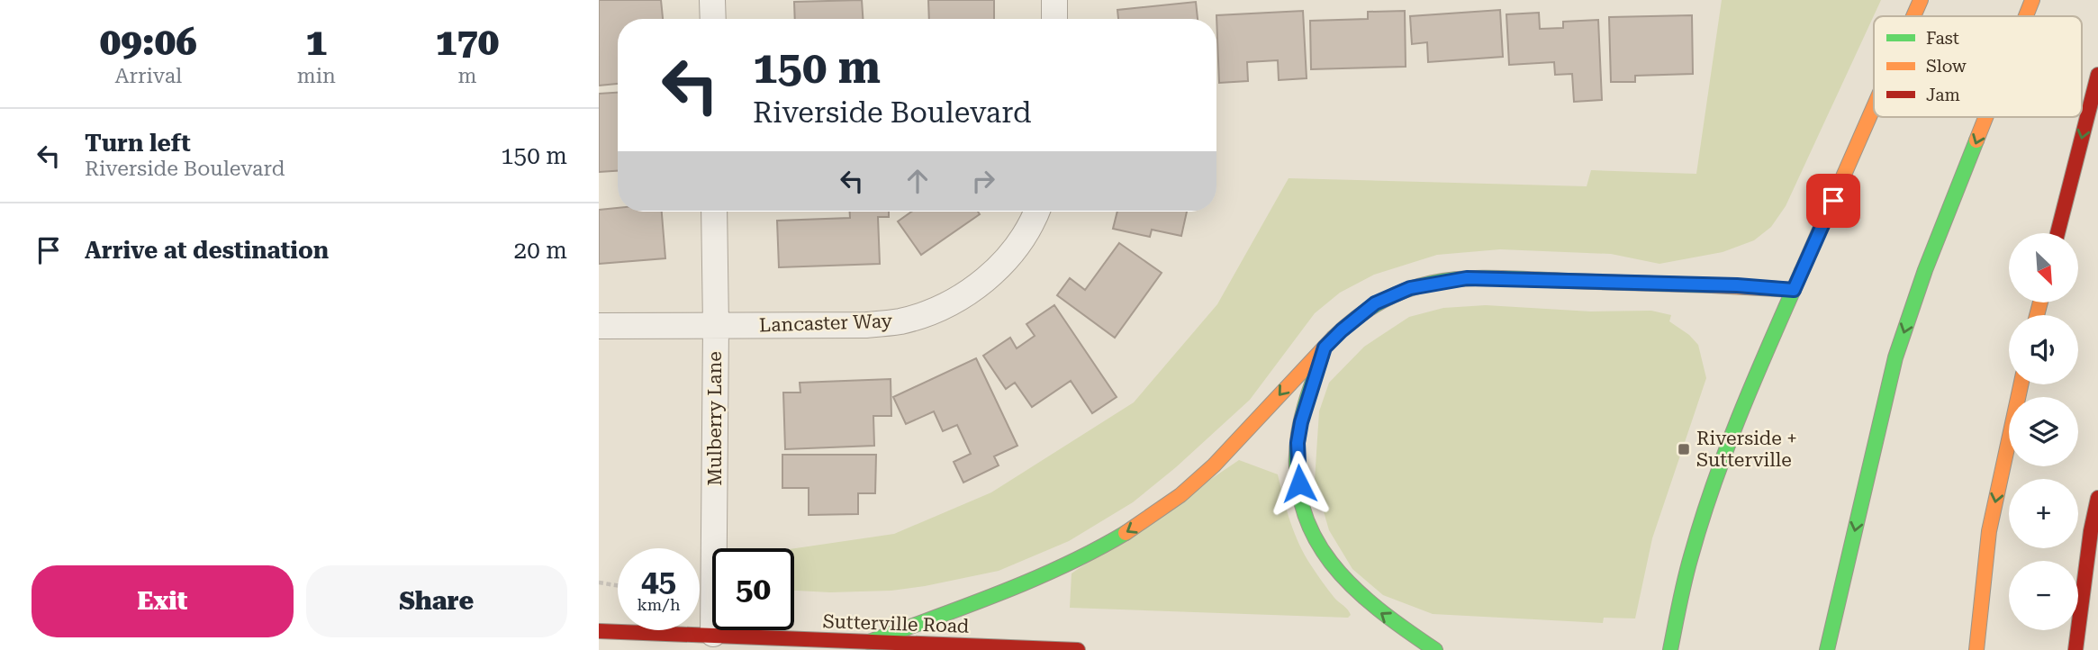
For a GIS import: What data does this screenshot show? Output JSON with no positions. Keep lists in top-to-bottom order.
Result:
{
  "streets": {
    "main road": ["Sutterville Road"],
    "street": ["Lancaster Way", "Mulberry Lane"]
  },
  "crossings": [
    ["Lancaster Way", "Mulberry Lane"],
    ["Mulberry Lane", "Sutterville Road"]
  ],
  "places": {
    "transit": ["Riverside + Sutterville"]
  },
  "legend": ["Fast", "Slow", "Jam"],
  "north": "bottom right",
  "page": {
    "eta": [
      "09:06",
      "Arrival",
      "1",
      "min",
      "170",
      "m"
    ],
    "turn": ["150 m", "Riverside Boulevard"],
    "list": [
      {
        "name": "Turn left",
        "note": "Riverside Boulevard",
        "value": "150 m"
      },
      {
        "name": "Arrive at destination",
        "value": "20 m"
      }
    ],
    "map_buttons": ["+", "−"],
    "speed": "45 km/h",
    "limit": "50",
    "buttons": ["Exit", "Share"]
  }
}
